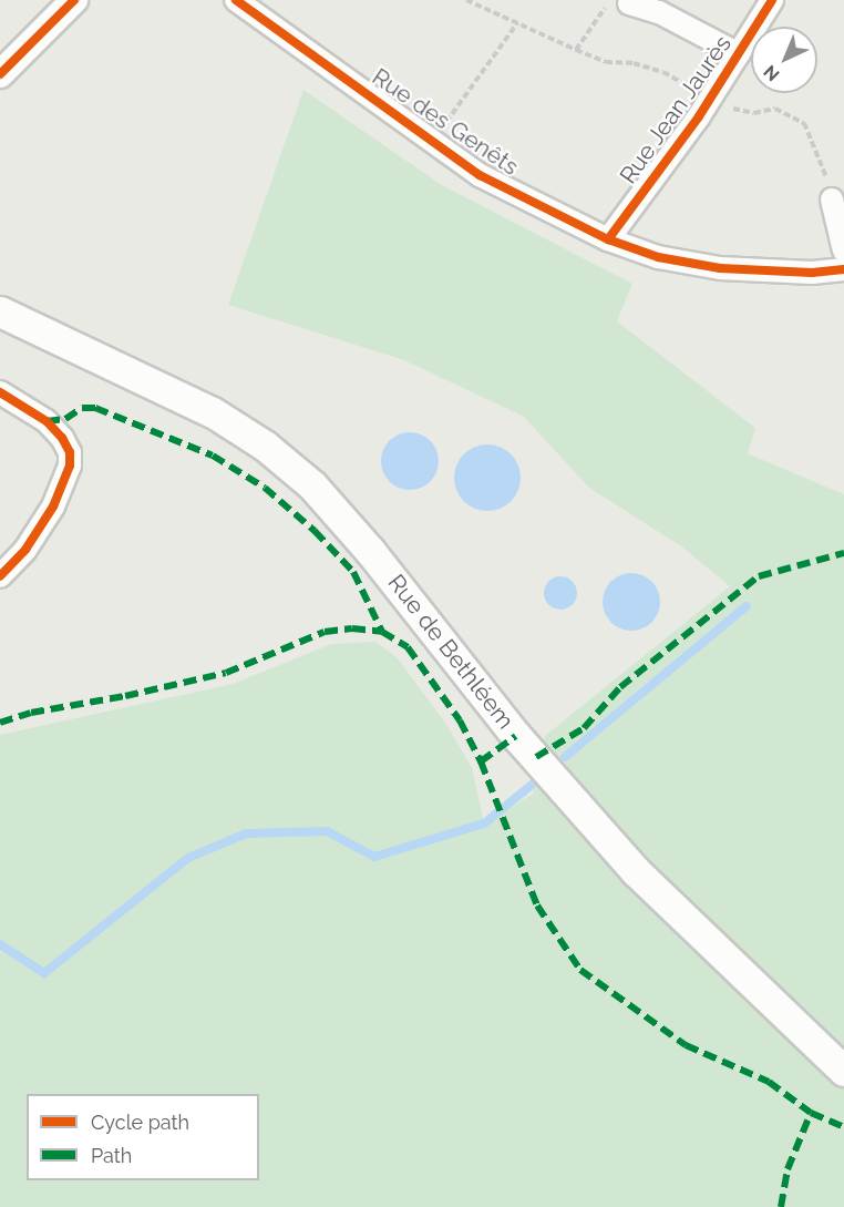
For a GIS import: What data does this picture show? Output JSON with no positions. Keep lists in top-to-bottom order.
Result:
{
  "streets": {
    "main road": ["Rue de Bethléem"],
    "street": ["Rue Jean Jaurès", "Rue des Genêts"]
  },
  "crossings": [
    ["Rue Jean Jaurès", "Rue des Genêts"]
  ],
  "legend": ["Cycle path", "Path"],
  "north": "bottom left"
}
